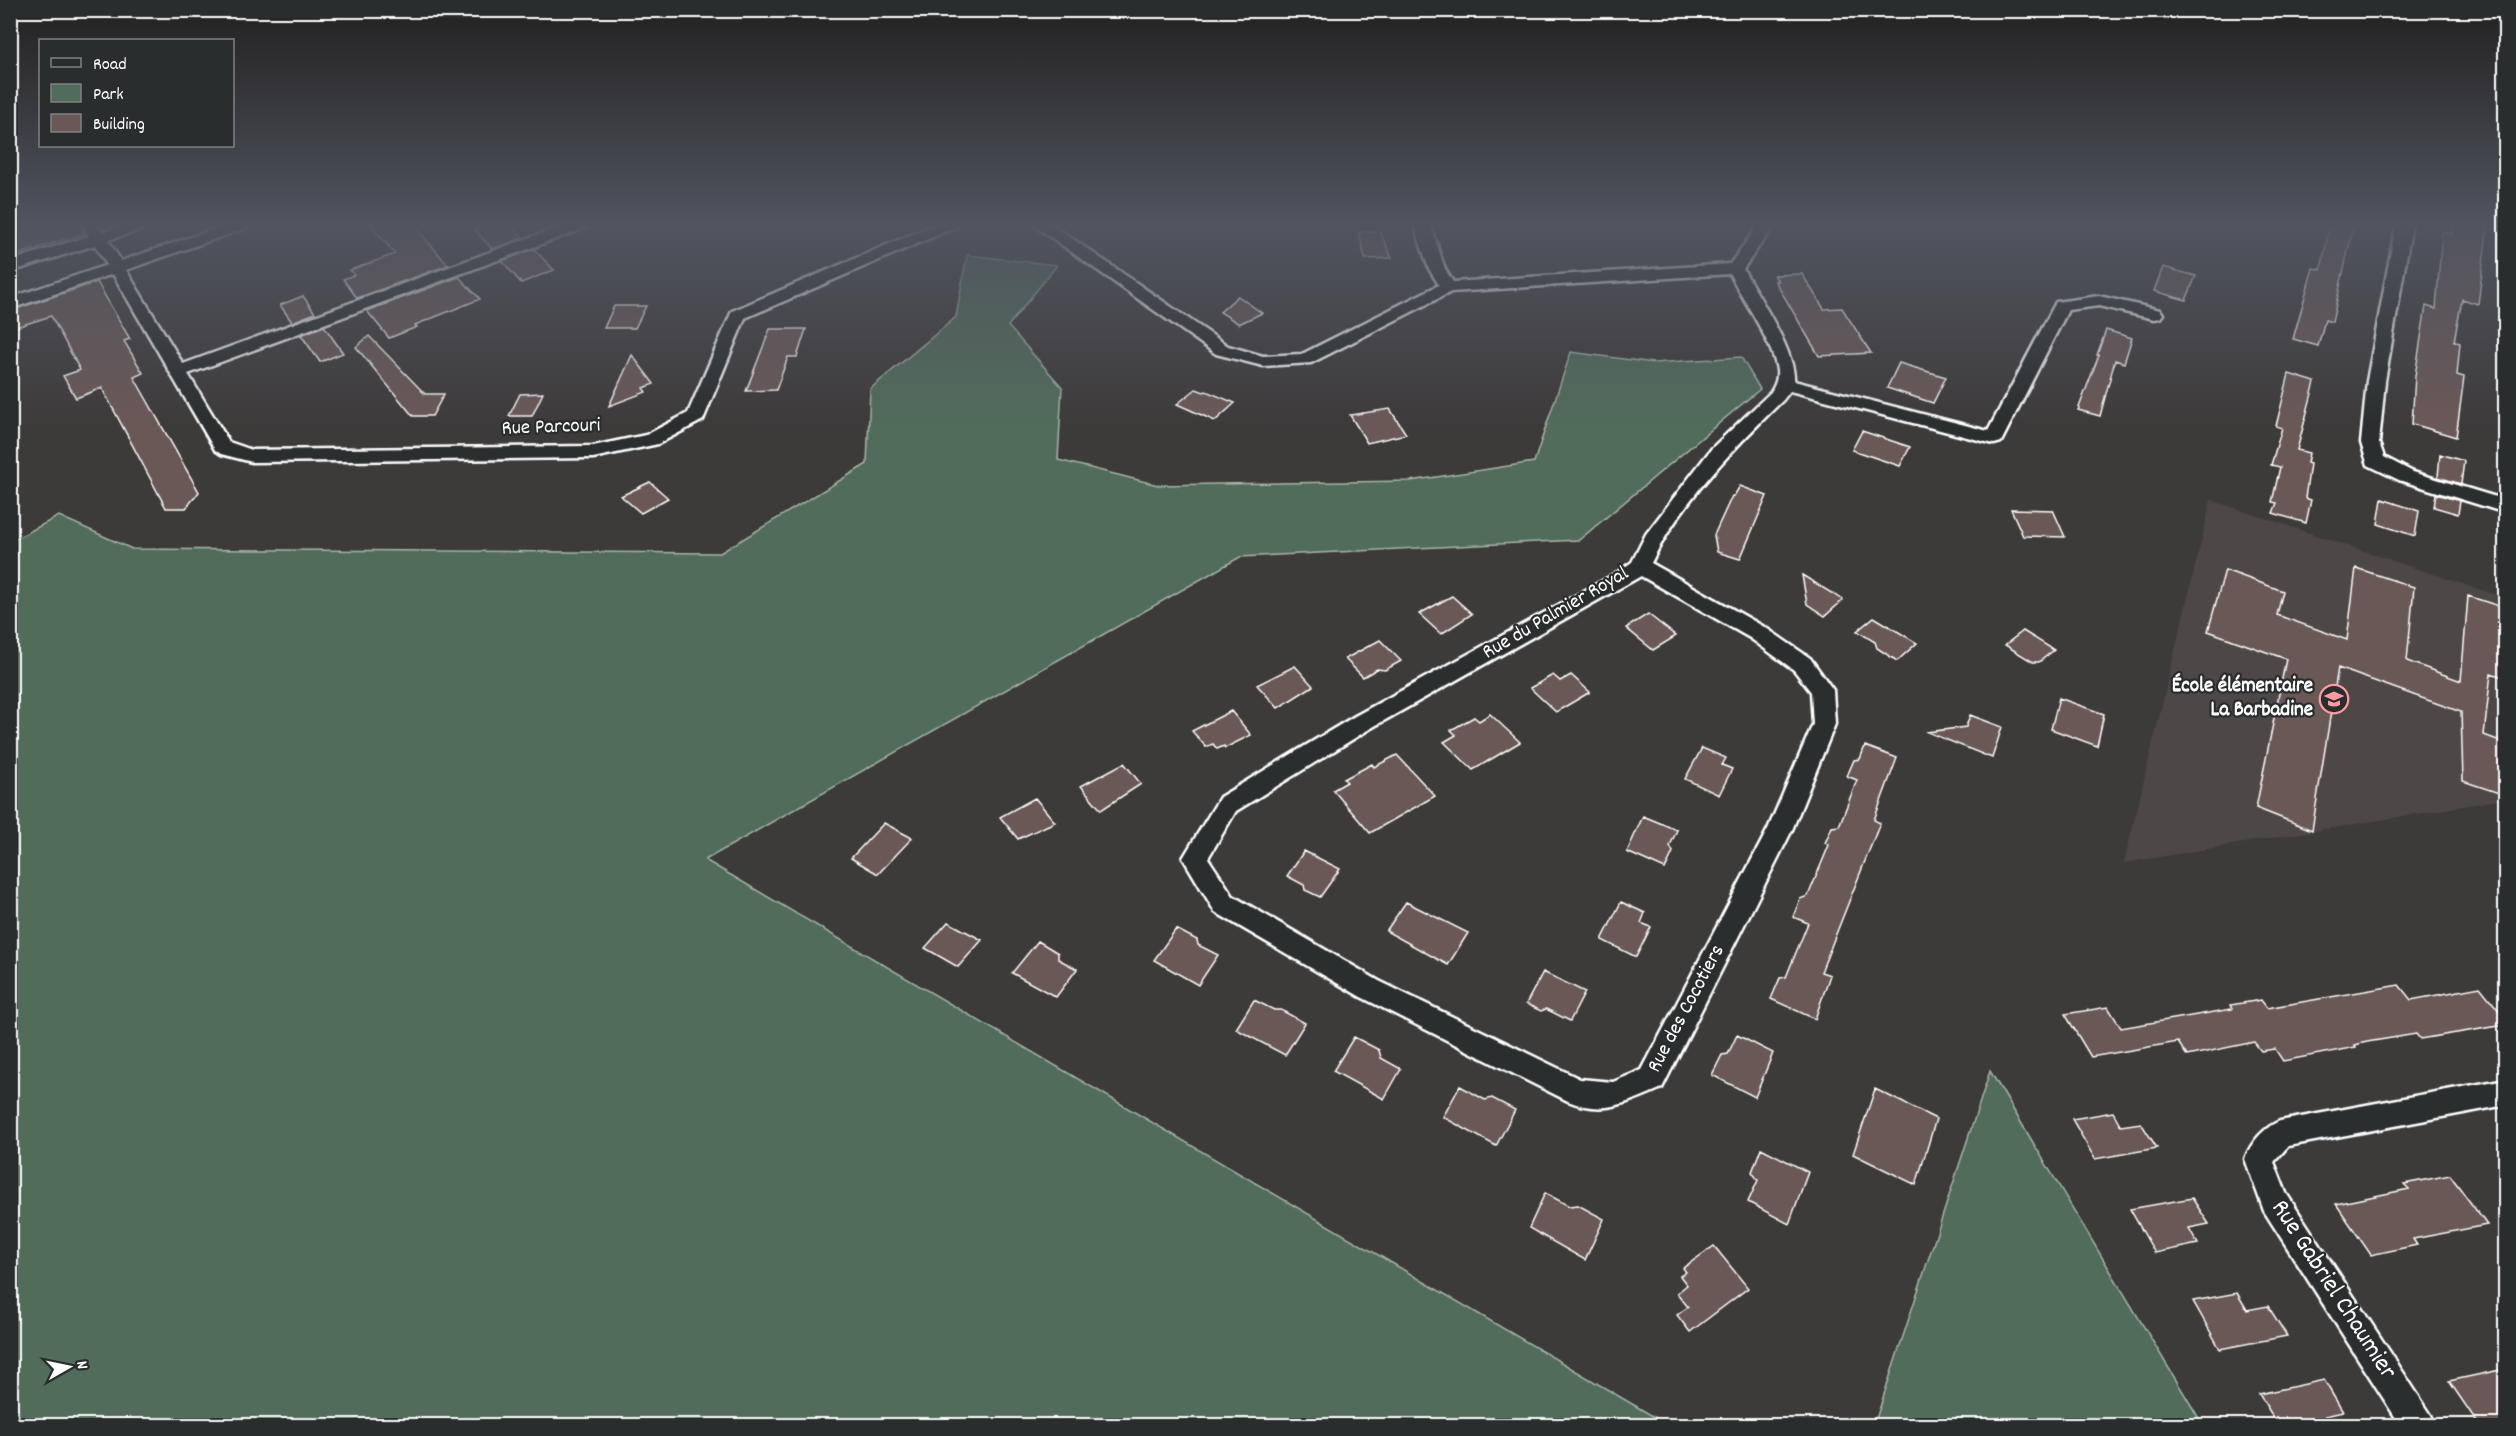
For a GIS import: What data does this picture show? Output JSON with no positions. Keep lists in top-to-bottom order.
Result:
{
  "streets": {
    "street": [
      "Rue Parcouri",
      "Rue du Palmier Royal",
      "Rue des Cocotiers",
      "Rue Gabriel Chaumier"
    ]
  },
  "crossings": [
    ["Rue du Palmier Royal", "Rue des Cocotiers"]
  ],
  "places": {
    "school or university": ["École élémentaire La Barbadine"]
  },
  "legend": ["Road", "Park", "Building"],
  "north": "right"
}
